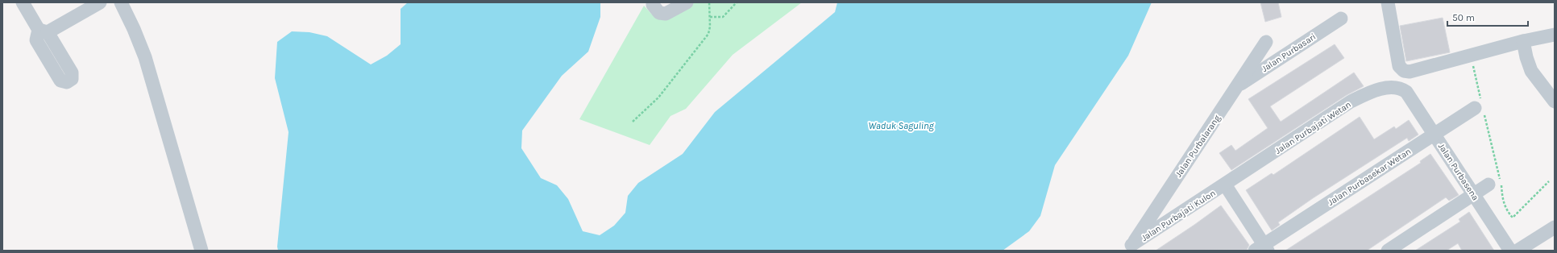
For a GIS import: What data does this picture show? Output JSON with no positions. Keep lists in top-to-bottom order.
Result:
{
  "streets": {
    "street": [
      "Jalan Purbasari",
      "Jalan Purbajati Wetan",
      "Jalan Purbalarang",
      "Jalan Purbasena",
      "Jalan Purbasekar Wetan",
      "Jalan Purbajati Kulon"
    ]
  },
  "crossings": [
    ["Jalan Purbasari", "Jalan Purbalarang"],
    ["Jalan Purbajati Wetan", "Jalan Purbasena"],
    ["Jalan Purbajati Wetan", "Jalan Purbajati Kulon"],
    ["Jalan Purbalarang", "Jalan Purbajati Kulon"],
    ["Jalan Purbasena", "Jalan Purbasekar Wetan"]
  ],
  "water": ["Waduk Saguling"],
  "scale_bar": "50 m"
}
